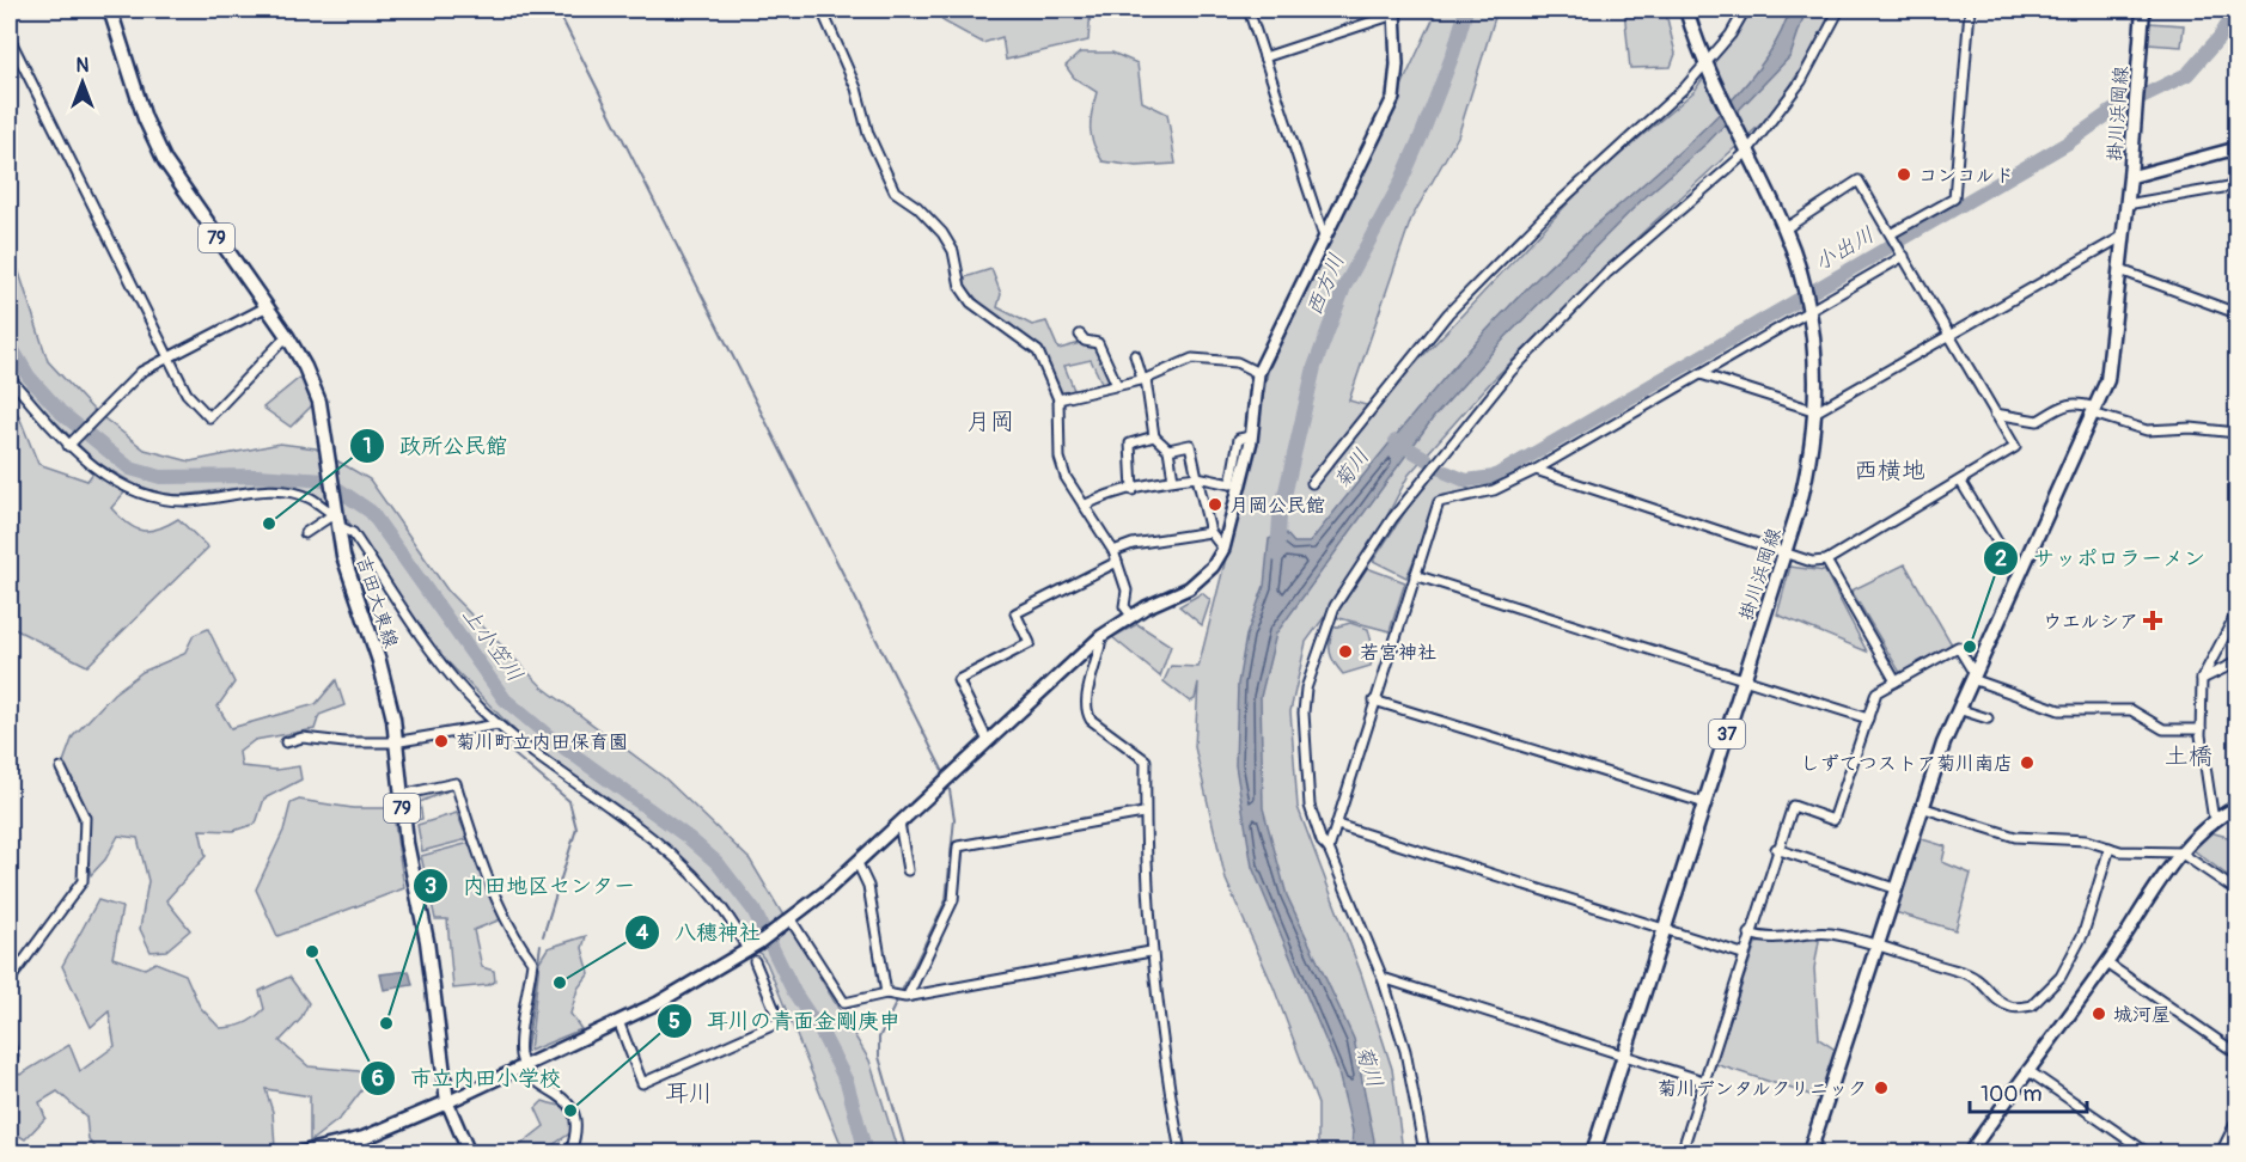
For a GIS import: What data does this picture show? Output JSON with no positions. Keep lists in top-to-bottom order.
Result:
{
  "streets": {
    "main road": [
      "掛川浜岡線",
      "79",
      "吉田大東線",
      "37"
    ]
  },
  "districts": [
    "月岡",
    "西横地",
    "土橋",
    "耳川"
  ],
  "water": [
    "小出川",
    "西方川",
    "菊川",
    "上小笠川"
  ],
  "places": {
    "other": [
      "コンコルド",
      "月岡公民館",
      "政所公民館",
      "サッポロラーメン",
      "若宮神社",
      "菊川町立内田保育園",
      "しずてつストア菊川南店",
      "市立内田小学校",
      "八穂神社",
      "城河屋",
      "内田地区センター",
      "菊川デンタルクリニック",
      "耳川の青面金剛庚申"
    ],
    "health": ["ウエルシア"]
  },
  "scale_bar": "100 m",
  "north": "top"
}
